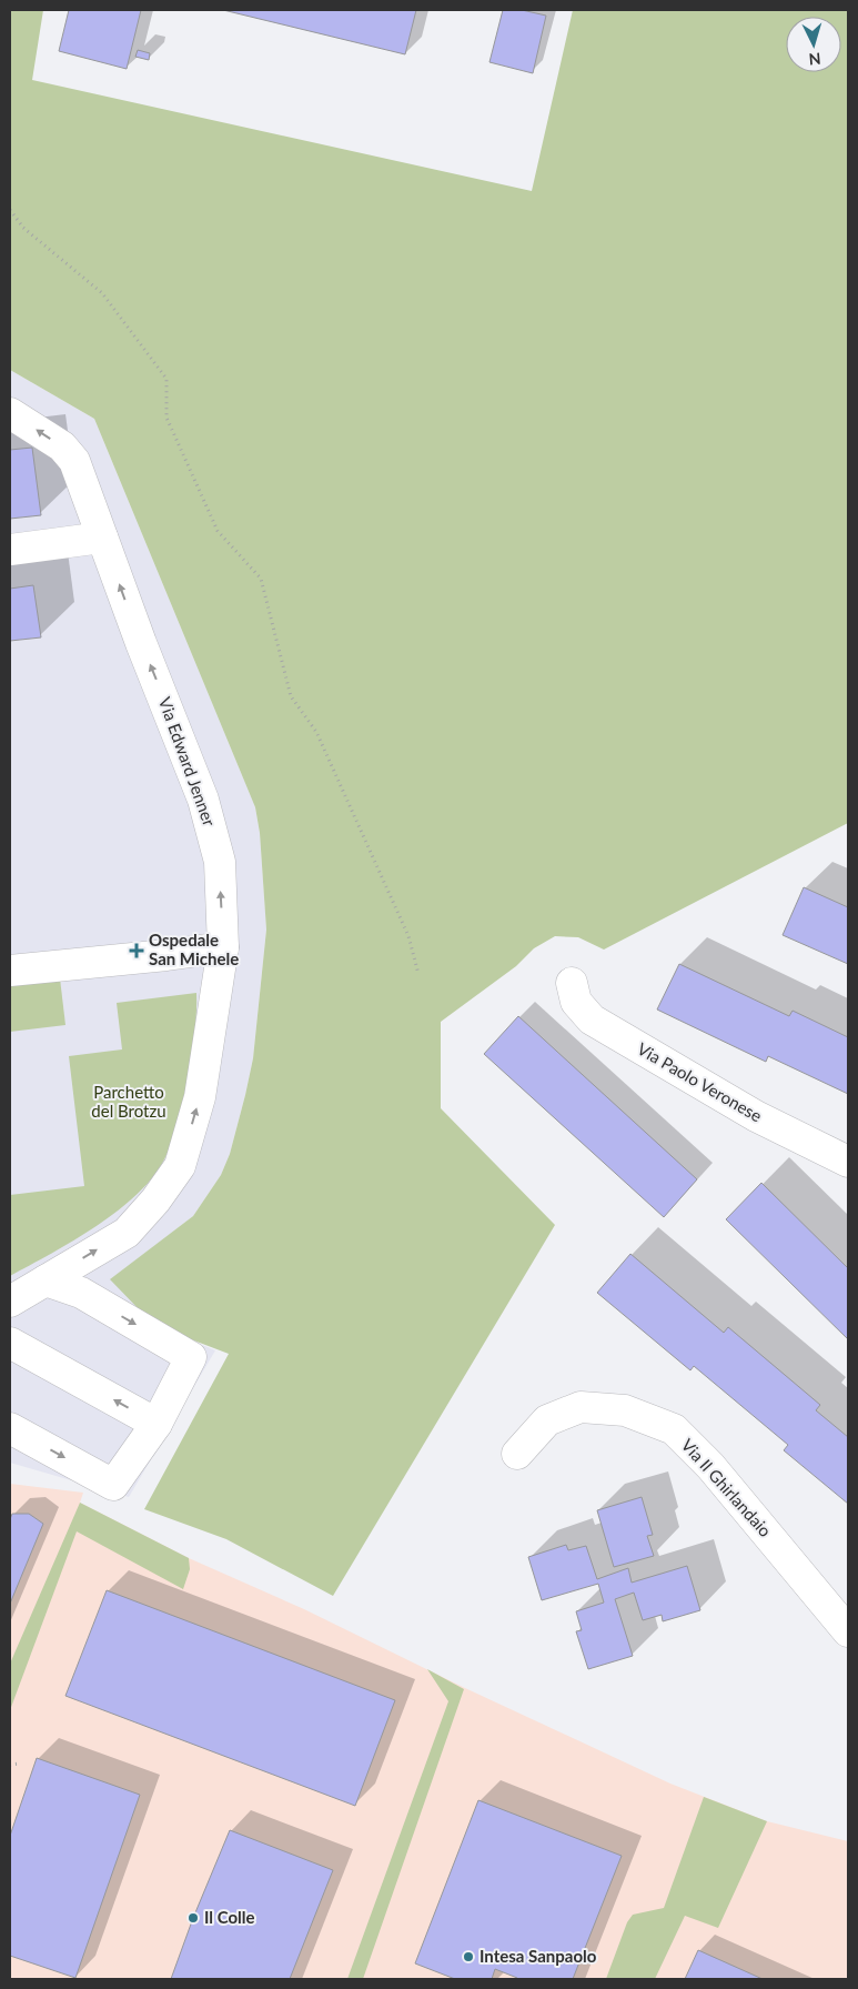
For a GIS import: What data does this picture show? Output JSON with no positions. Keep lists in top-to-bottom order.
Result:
{
  "streets": {
    "street": ["Via Edward Jenner", "Via Paolo Veronese", "Via Il Ghirlandaio"]
  },
  "one_way": ["Via Edward Jenner"],
  "parks": ["Parchetto del Brotzu"],
  "places": {
    "health": ["Ospedale San Michele"],
    "other": ["Il Colle", "Intesa Sanpaolo"]
  },
  "north": "bottom"
}
